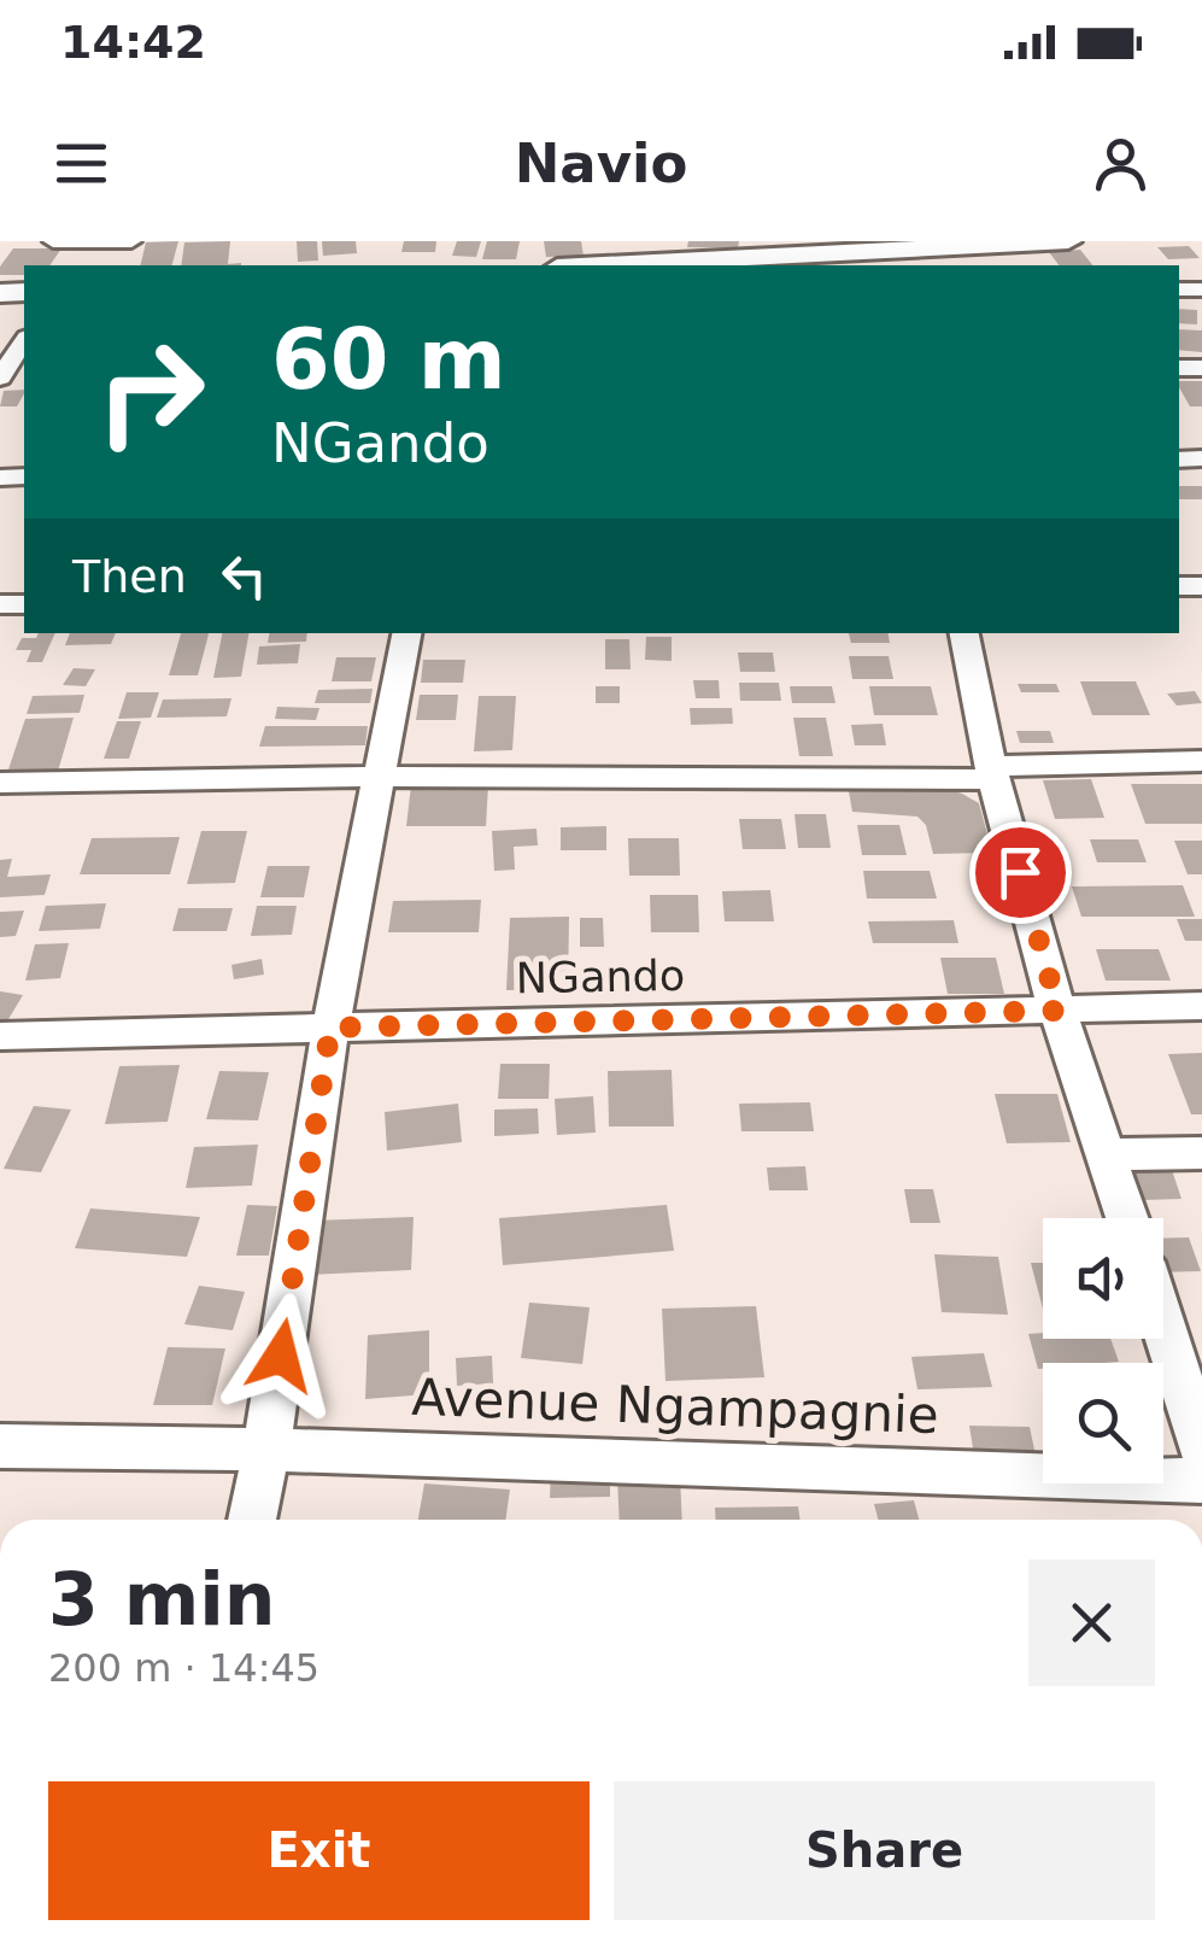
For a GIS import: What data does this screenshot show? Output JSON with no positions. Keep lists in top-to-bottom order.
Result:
{
  "streets": {
    "street": ["NGando", "Avenue Ngampagnie"]
  },
  "page": {
    "status": "14:42",
    "header": "Navio",
    "turn": ["60 m", "NGando"],
    "then": "Then",
    "heading": ["3 min", "200 m · 14:45"],
    "buttons": ["Exit", "Share"]
  }
}
